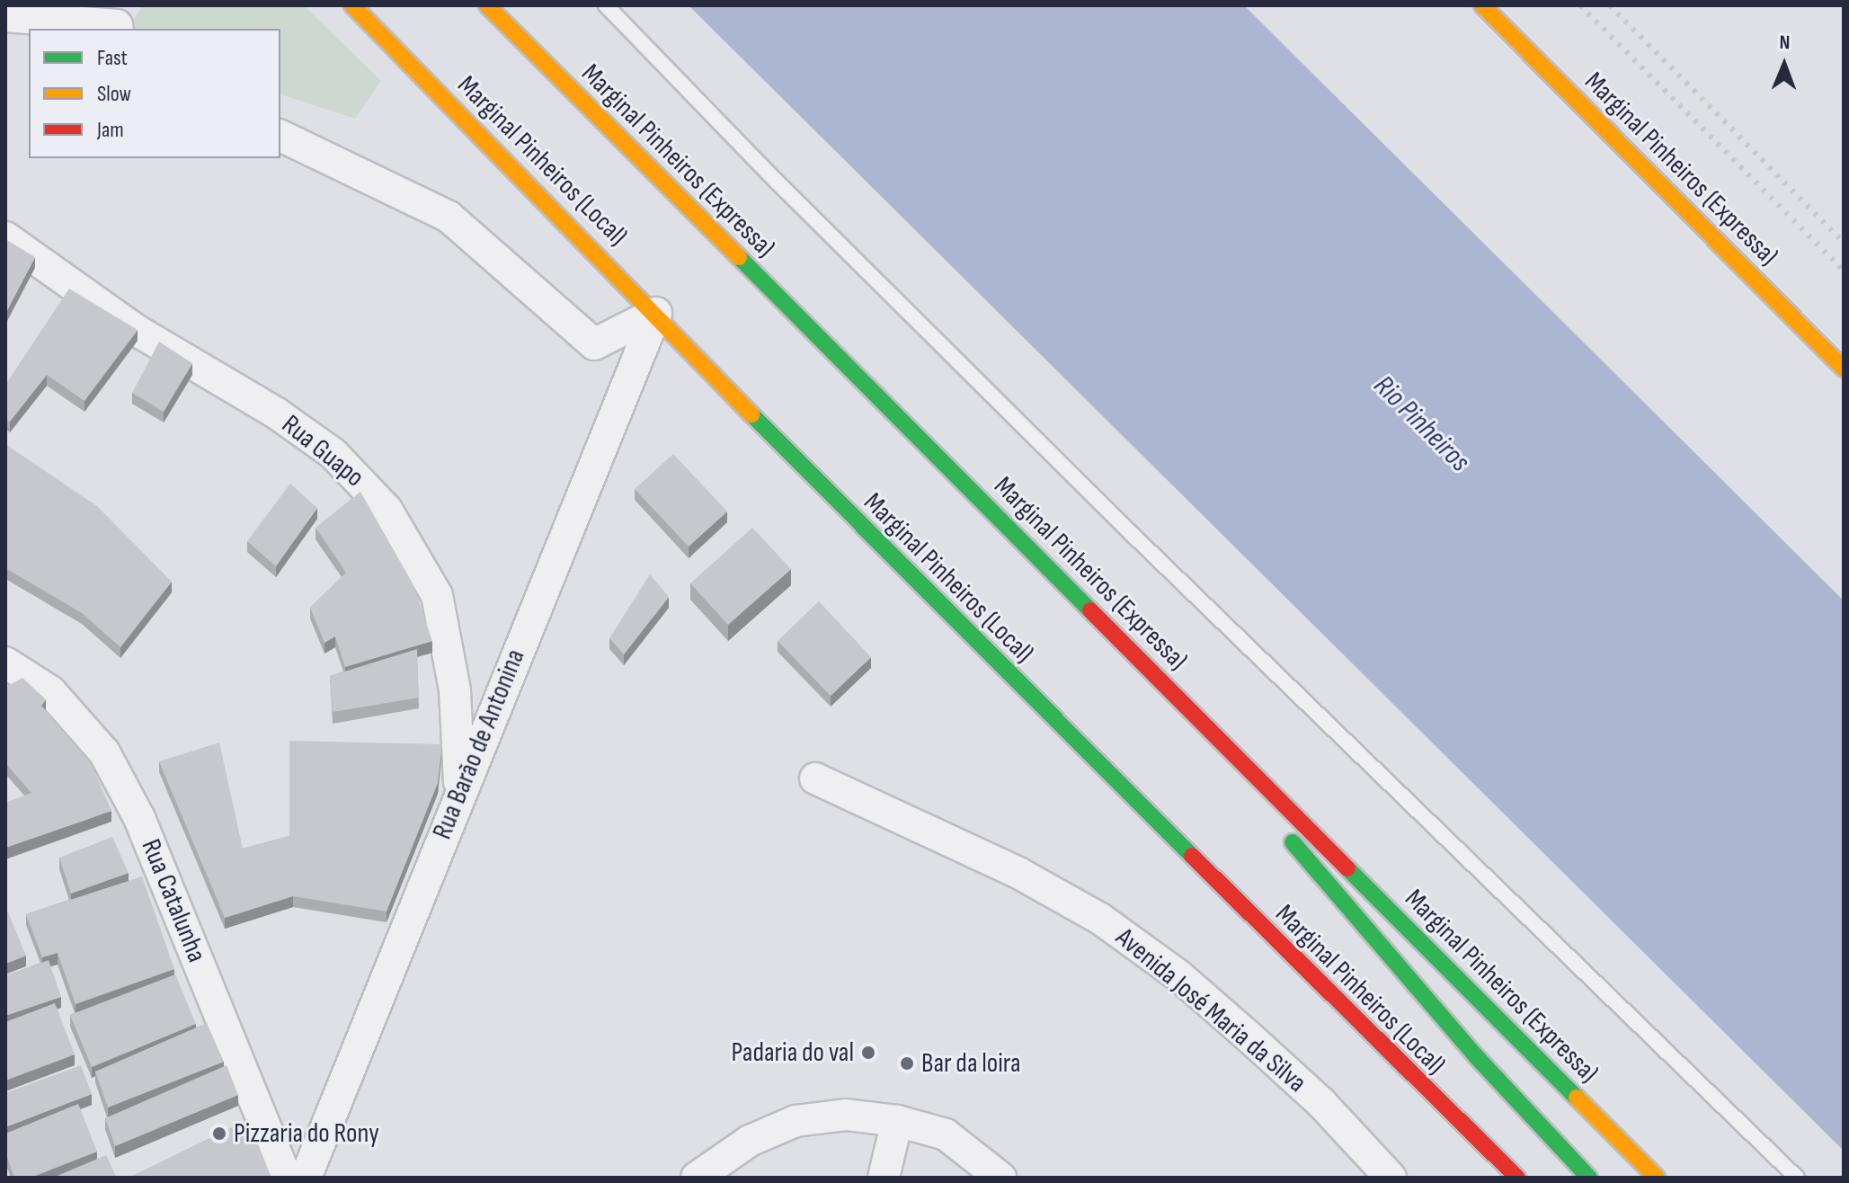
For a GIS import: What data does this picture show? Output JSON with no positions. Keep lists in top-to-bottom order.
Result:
{
  "streets": {
    "highway": ["Marginal Pinheiros (Local)", "Marginal Pinheiros (Expressa)"],
    "street": [
      "Rua Guapo",
      "Rua Barão de Antonina",
      "Rua Catalunha",
      "Avenida José Maria da Silva"
    ]
  },
  "crossings": [
    ["Marginal Pinheiros (Local)", "Rua Barão de Antonina"],
    ["Rua Guapo", "Rua Barão de Antonina"]
  ],
  "water": ["Rio Pinheiros"],
  "places": ["Padaria do val", "Bar da loira", "Pizzaria do Rony"],
  "legend": ["Fast", "Slow", "Jam"],
  "north": "top"
}
